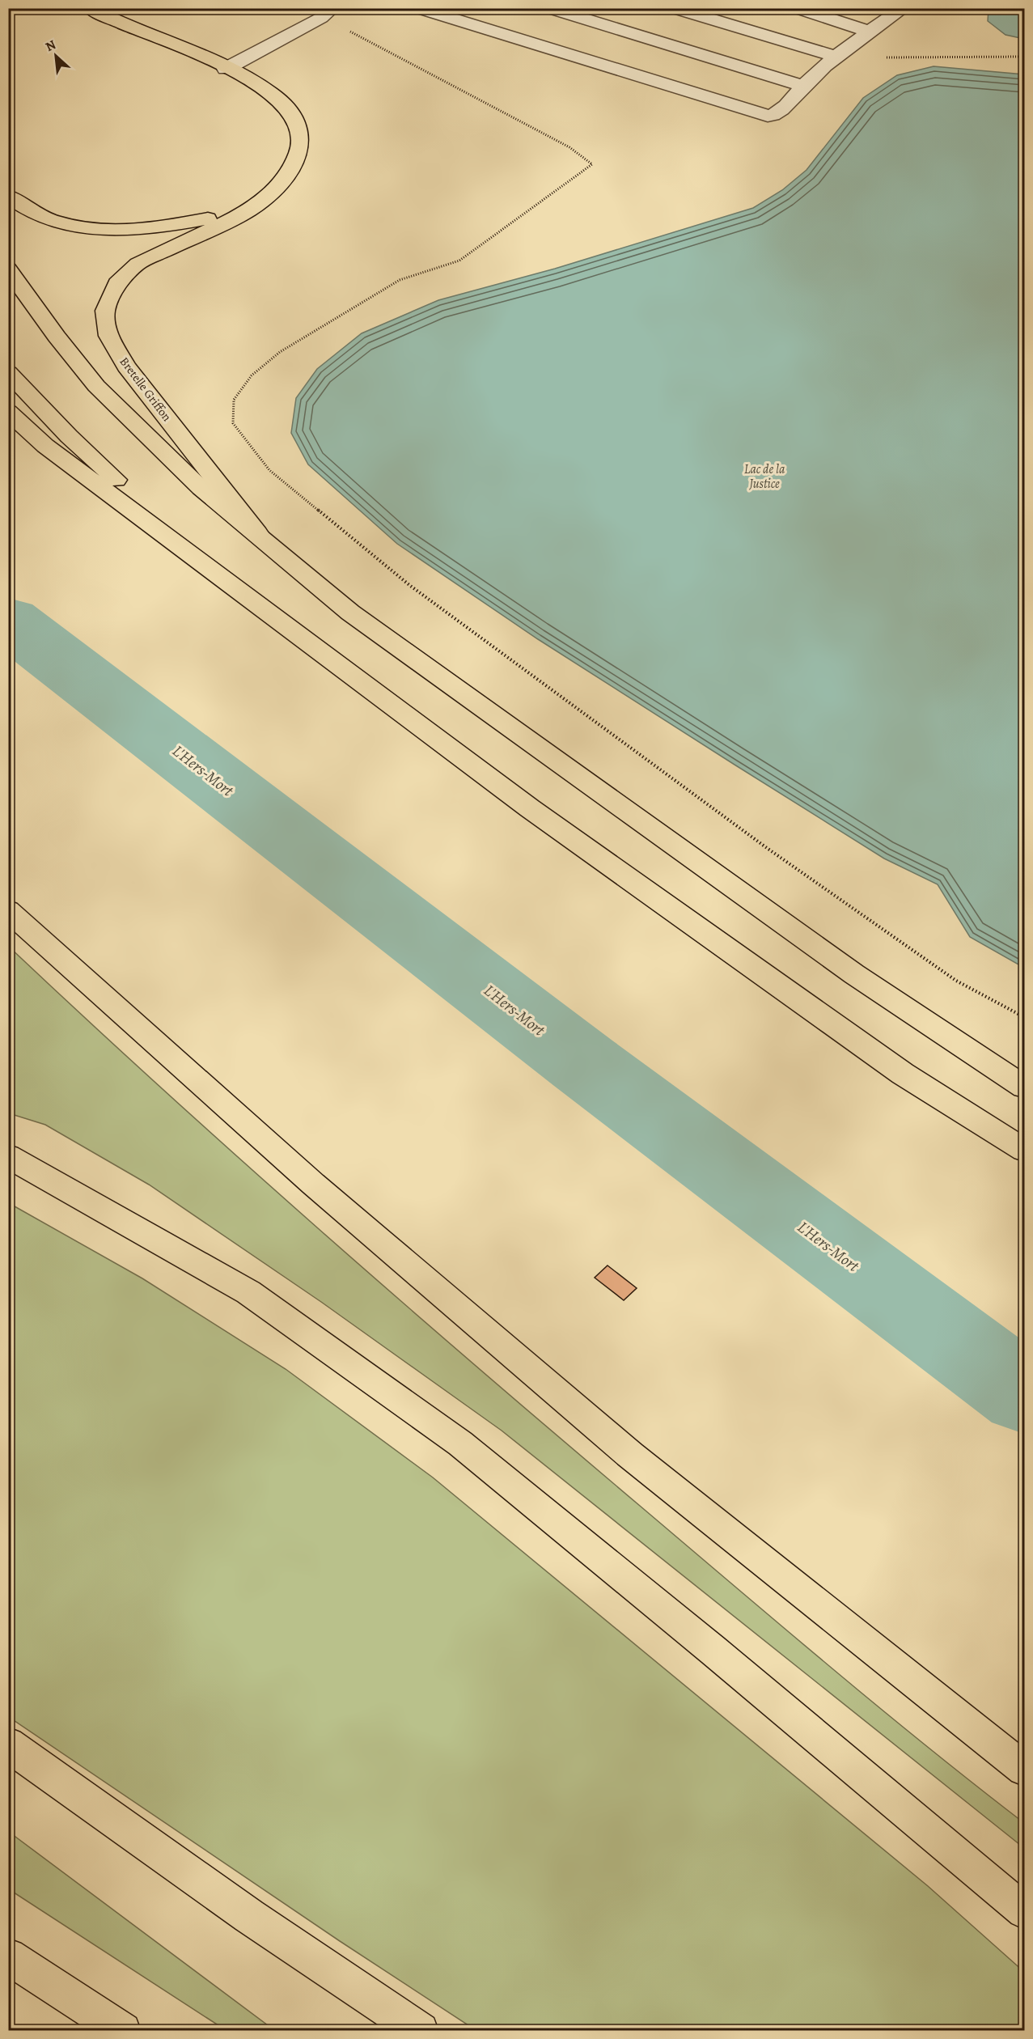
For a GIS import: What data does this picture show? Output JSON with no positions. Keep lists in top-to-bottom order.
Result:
{
  "streets": {
    "main road": ["Bretelle Griffon"]
  },
  "water": ["Lac de la Justice", "L'Hers-Mort"],
  "north": "top left"
}
